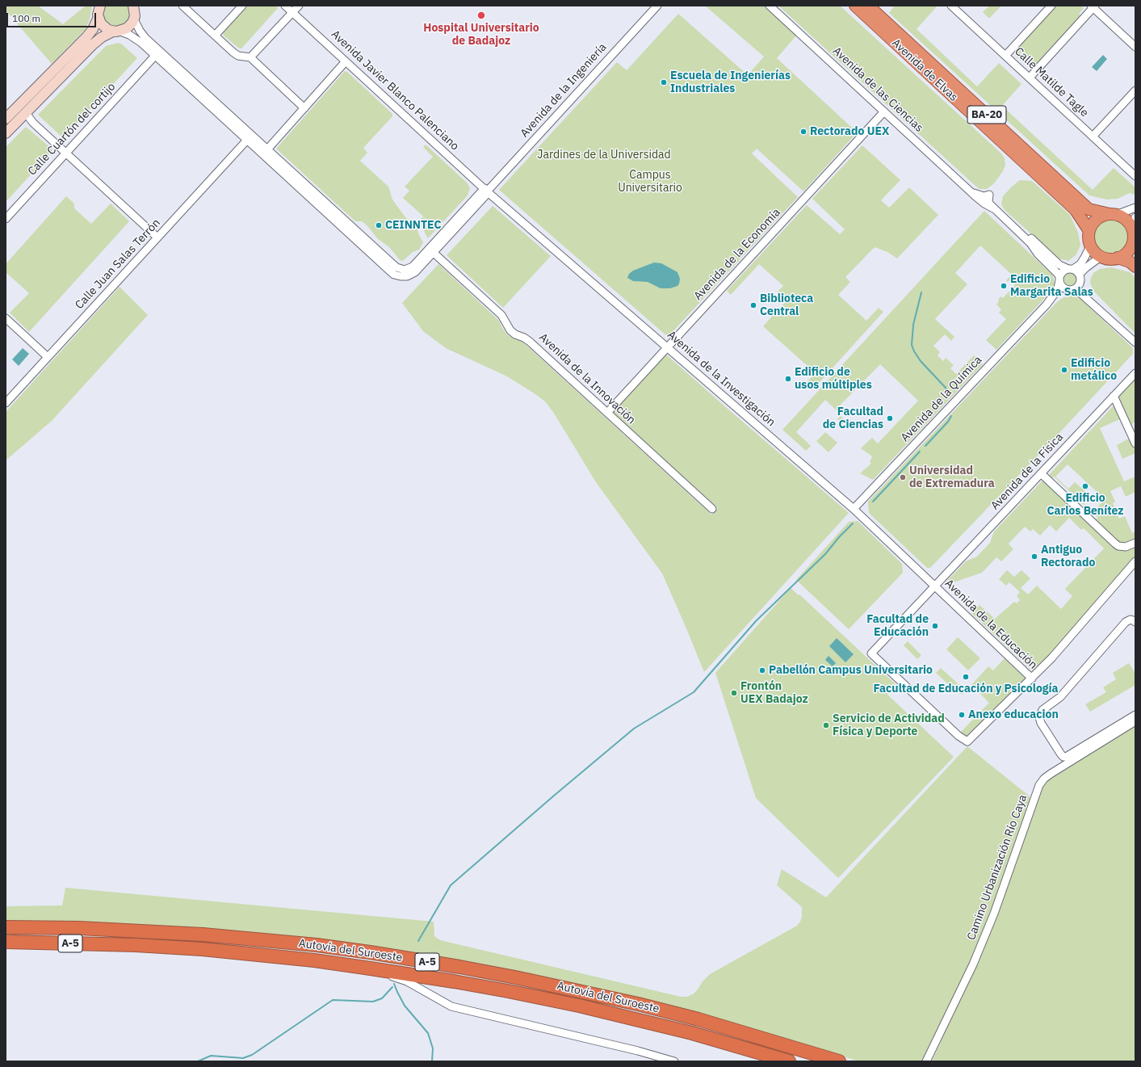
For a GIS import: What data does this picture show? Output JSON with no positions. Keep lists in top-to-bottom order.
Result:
{
  "streets": {
    "highway": [
      "Avenida de Elvas",
      "BA-20",
      "A-5",
      "Autovía del Suroeste"
    ],
    "street": [
      "Calle Matilde Tagle",
      "Avenida de las Ciencias",
      "Avenida Javier Blanco Palenciano",
      "Avenida de la Ingeniería",
      "Calle Cuartón del cortijo",
      "Avenida de la Economía",
      "Calle Juan Salas Terrón",
      "Avenida de la Innovación",
      "Avenida de la Investigación",
      "Avenida de la Química",
      "Avenida de la Física",
      "Avenida de la Educación",
      "Camino Urbanización Río Caya"
    ]
  },
  "crossings": [
    ["Avenida de Elvas", "BA-20"],
    ["Avenida de las Ciencias", "Avenida de la Economía"],
    ["Avenida Javier Blanco Palenciano", "Avenida de la Ingeniería"],
    ["Avenida Javier Blanco Palenciano", "Avenida de la Investigación"],
    ["Avenida de la Ingeniería", "Avenida de la Investigación"],
    ["Avenida de la Economía", "Avenida de la Innovación"],
    ["Avenida de la Economía", "Avenida de la Investigación"],
    ["Avenida de la Investigación", "Avenida de la Química"],
    ["Avenida de la Investigación", "Avenida de la Física"],
    ["Avenida de la Investigación", "Avenida de la Educación"],
    ["Avenida de la Física", "Avenida de la Educación"]
  ],
  "parks": ["Jardines de la Universidad", "Campus Universitario"],
  "places": [
    "Hospital Universitario de Badajoz",
    "Escuela de Ingenierías Industriales",
    "Rectorado UEX",
    "CEINNTEC",
    "Edificio Margarita Salas",
    "Biblioteca Central",
    "Edificio metálico",
    "Edificio de usos múltiples",
    "Facultad de Ciencias",
    "Universidad de Extremadura",
    "Edificio Carlos Benítez",
    "Antiguo Rectorado",
    "Facultad de Educación",
    "Pabellón Campus Universitario",
    "Facultad de Educación y Psicología",
    "Frontón UEX Badajoz",
    "Anexo educacion",
    "Servicio de Actividad Física y Deporte"
  ],
  "scale_bar": "100 m"
}
